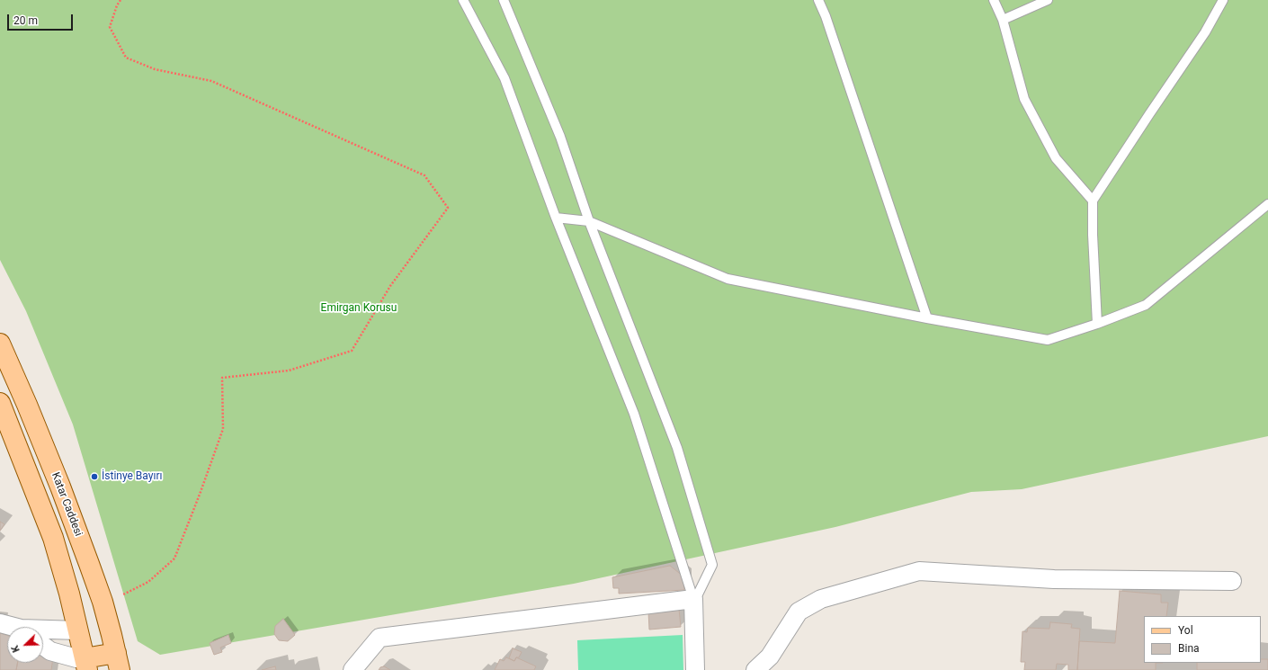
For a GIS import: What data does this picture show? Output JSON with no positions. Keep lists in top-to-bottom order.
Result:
{
  "streets": {
    "main road": ["Katar Caddesi"]
  },
  "parks": ["Emirgan Korusu"],
  "places": ["İstinye Bayırı"],
  "legend": ["Yol", "Bina"],
  "scale_bar": "20 m",
  "north": "bottom left"
}
